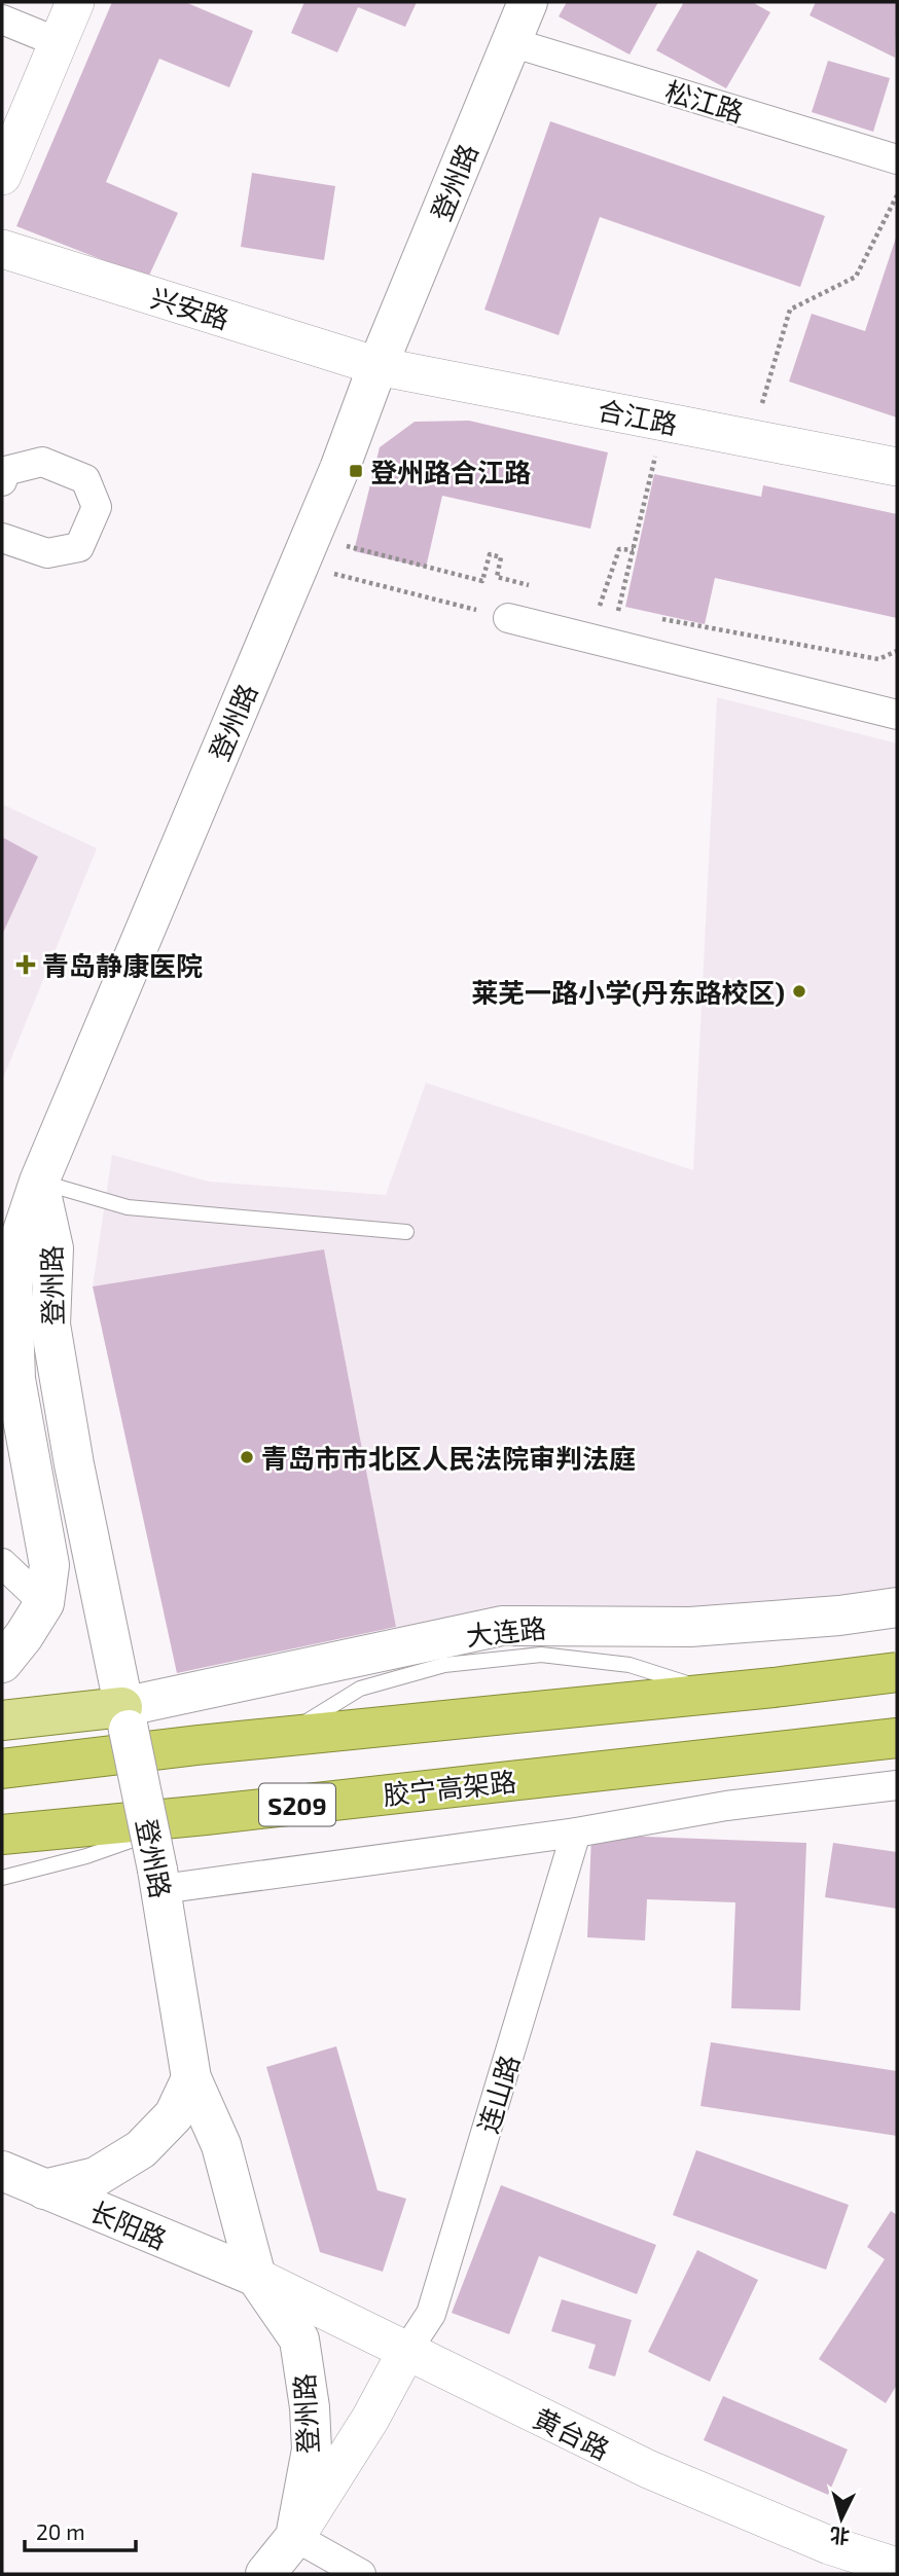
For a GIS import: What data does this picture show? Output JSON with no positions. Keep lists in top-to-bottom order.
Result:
{
  "streets": {
    "highway": ["胶宁高架路", "S209"],
    "main road": ["登州路", "大连路", "长阳路"],
    "street": [
      "松江路",
      "兴安路",
      "合江路",
      "连山路",
      "黄台路"
    ]
  },
  "crossings": [
    ["松江路", "登州路"],
    ["登州路", "兴安路"],
    ["登州路", "合江路"],
    ["登州路", "大连路"],
    ["登州路", "长阳路"],
    ["登州路", "黄台路"],
    ["兴安路", "合江路"],
    ["连山路", "黄台路"],
    ["长阳路", "黄台路"]
  ],
  "places": {
    "transit": ["登州路合江路"],
    "health": ["青岛静康医院"],
    "other": ["莱芜一路小学(丹东路校区)", "青岛市市北区人民法院审判法庭"]
  },
  "scale_bar": "20 m",
  "north": "bottom"
}
